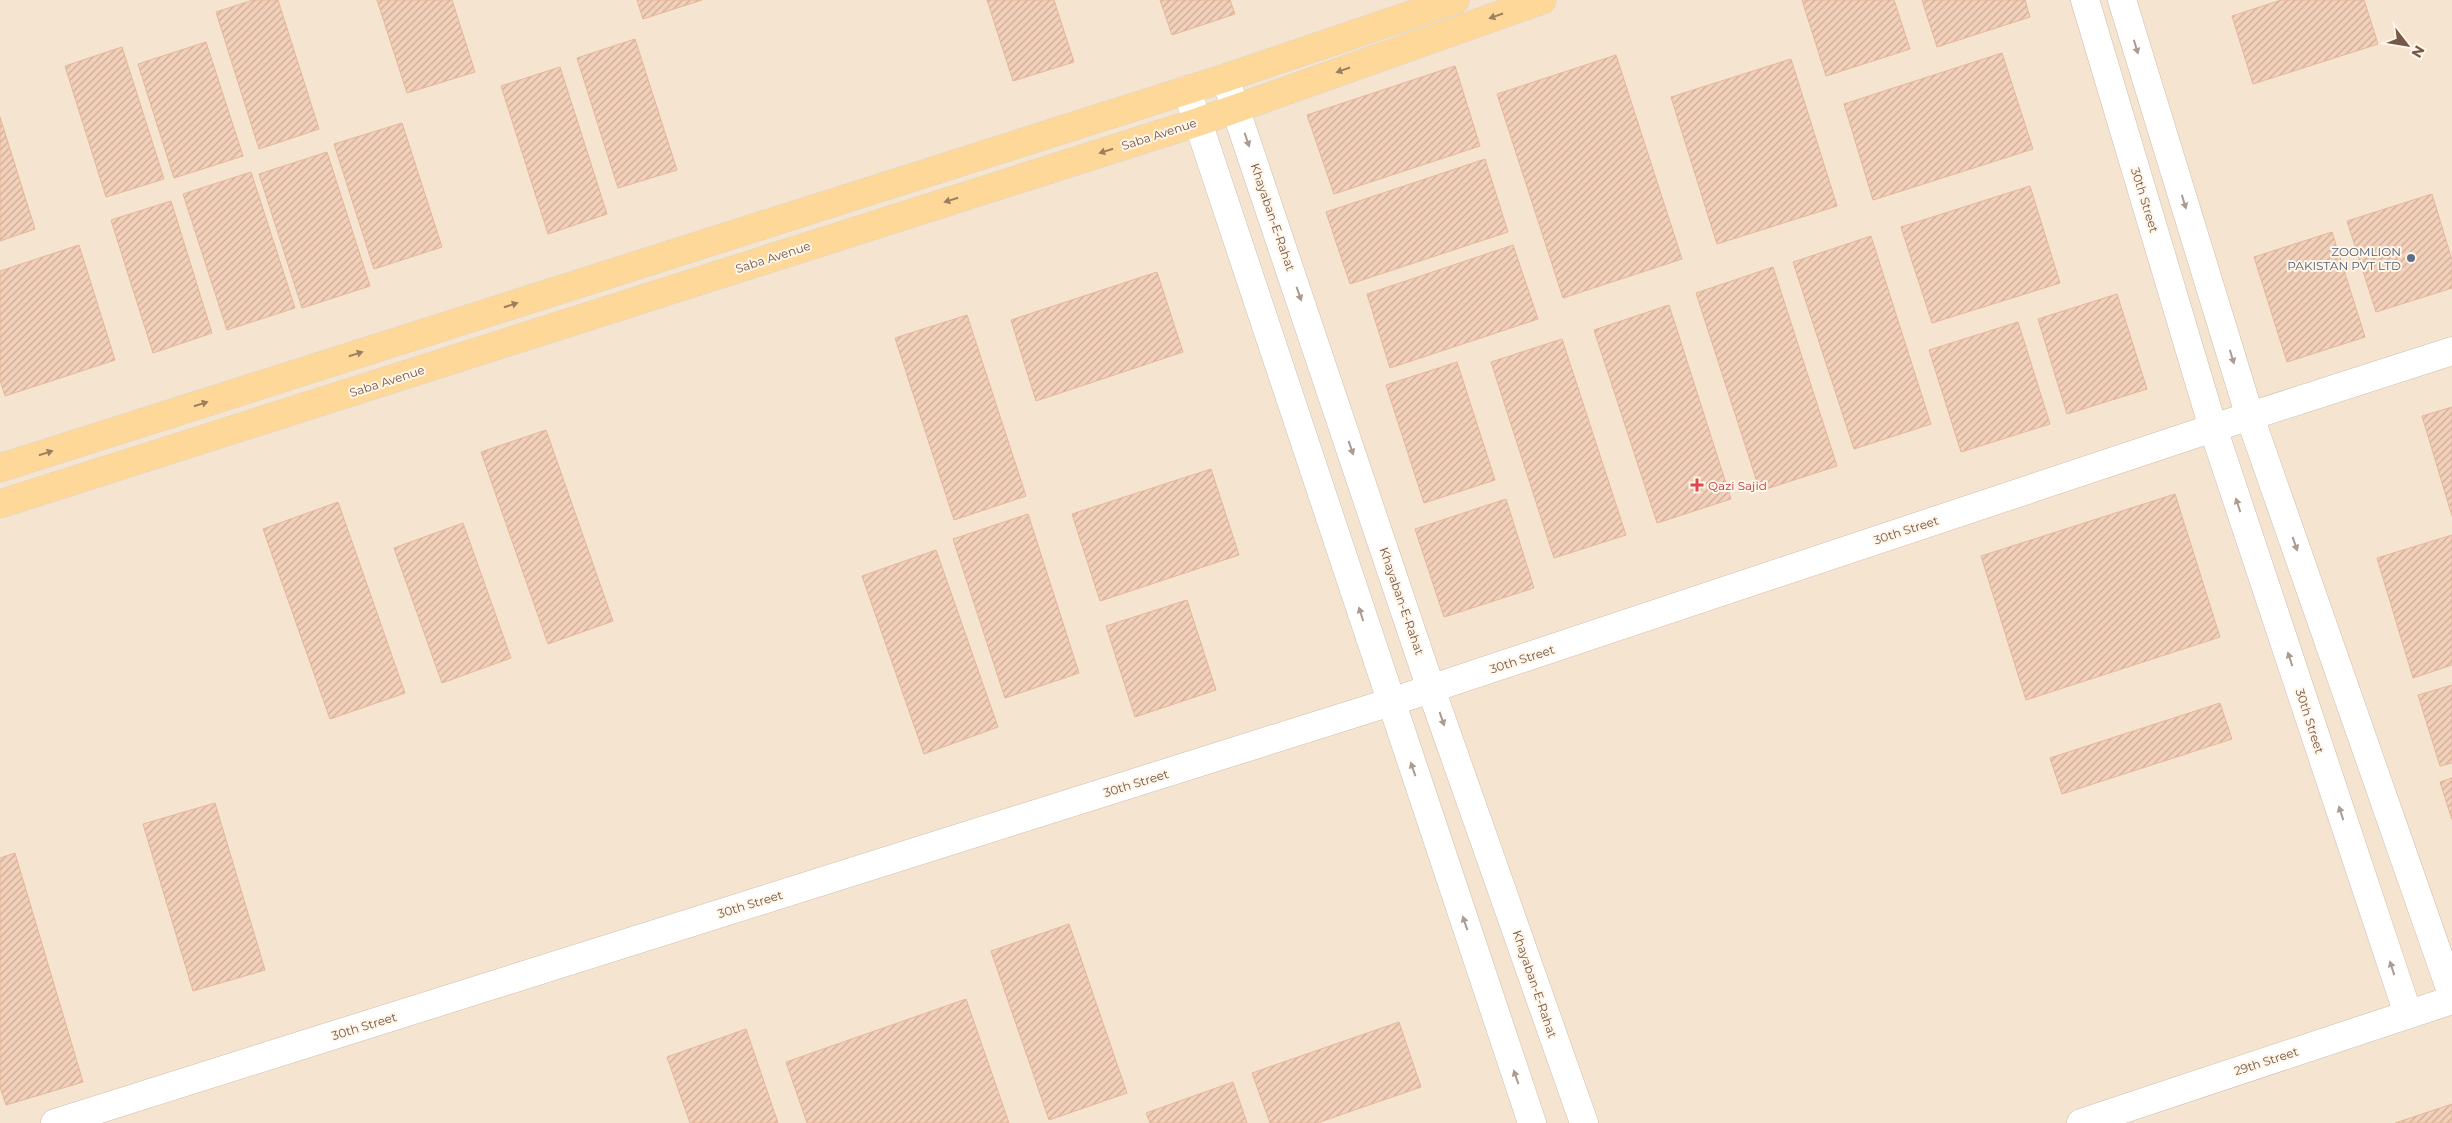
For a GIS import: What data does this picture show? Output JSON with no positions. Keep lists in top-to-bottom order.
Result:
{
  "streets": {
    "main road": ["Saba Avenue"],
    "street": ["30th Street", "Khayaban-E-Rahat", "29th Street"]
  },
  "crossings": [
    ["Saba Avenue", "Khayaban-E-Rahat"],
    ["30th Street", "Khayaban-E-Rahat"],
    ["30th Street", "29th Street"]
  ],
  "places": {
    "other": ["ZOOMLION PAKISTAN PVT LTD"],
    "health": ["Qazi Sajid"]
  },
  "north": "bottom right"
}
